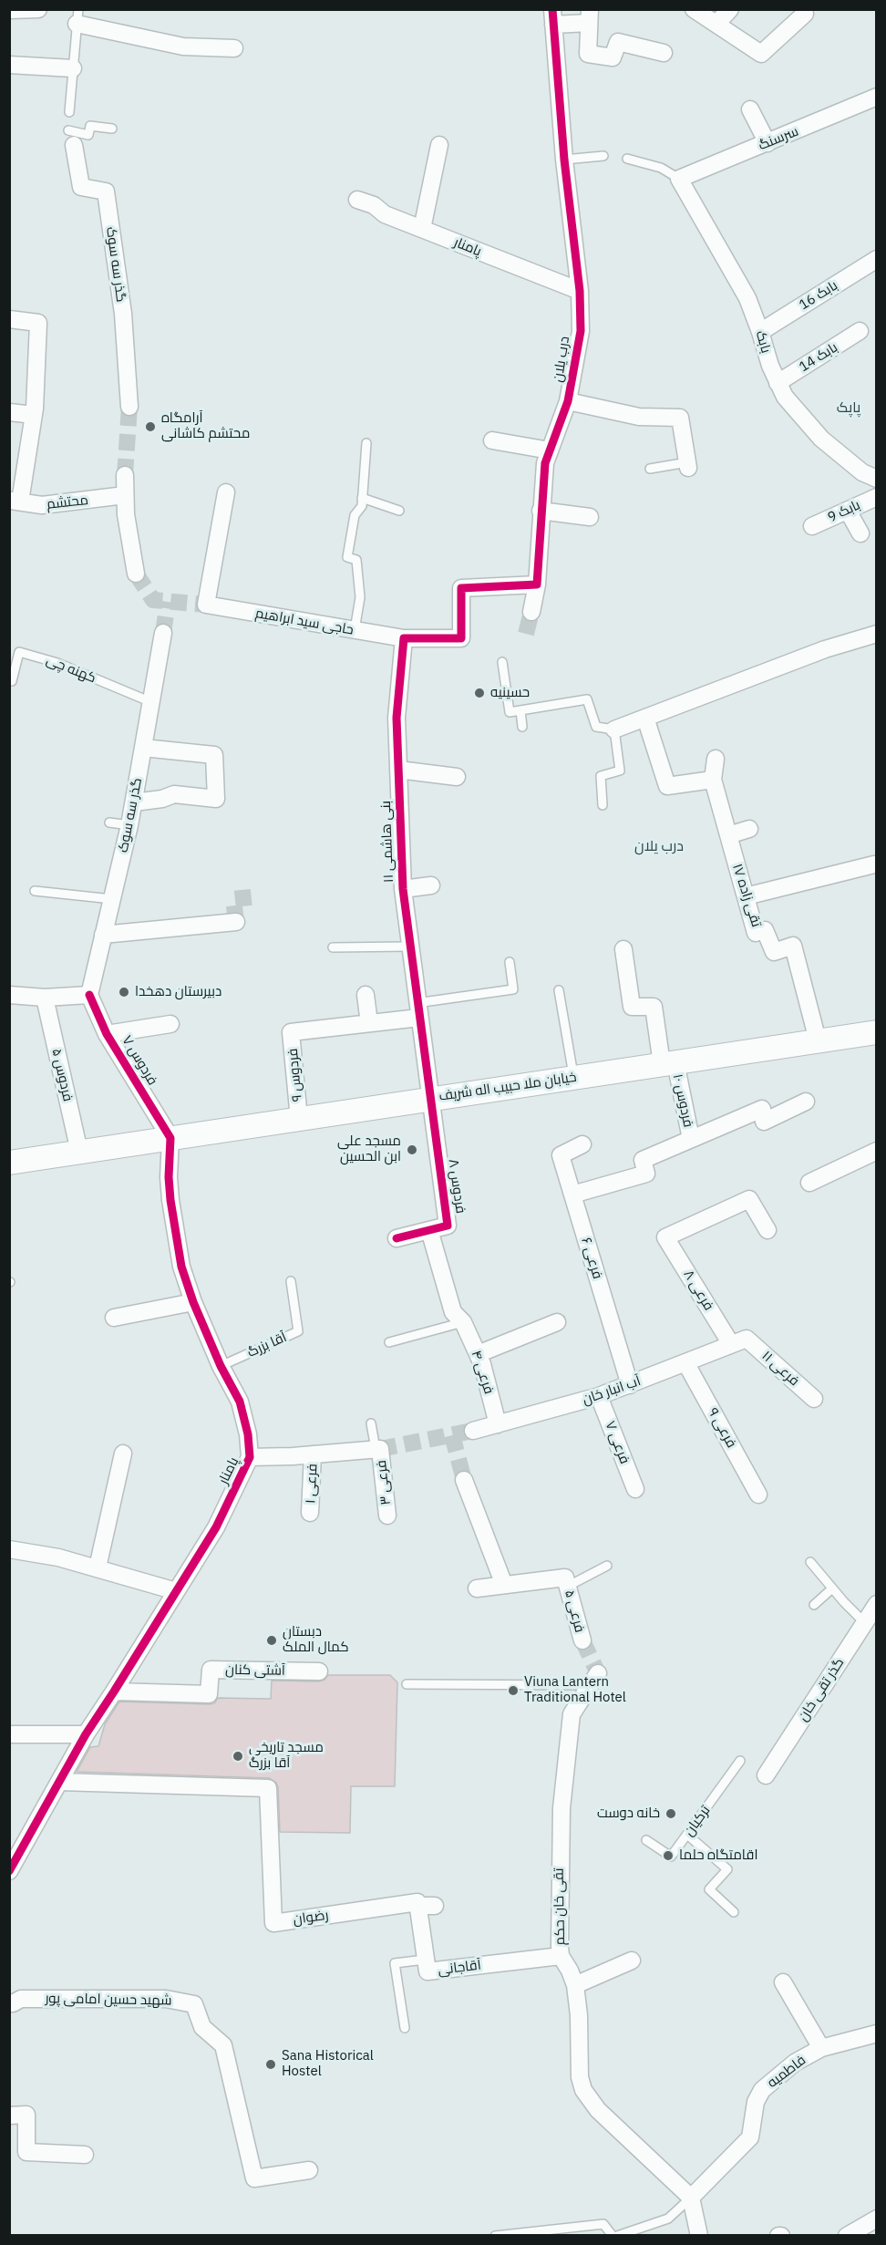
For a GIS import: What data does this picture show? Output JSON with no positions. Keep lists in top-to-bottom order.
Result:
{
  "streets": {
    "main road": ["خیابان ملا حبیب اله شریف"],
    "street": [
      "سرسنگ",
      "پامنار",
      "گذر سه سوک",
      "بابک 16",
      "بابک",
      "بابک 14",
      "درب یلان",
      "محتشم",
      "بابک 9",
      "حاجی سید ابراهیم",
      "بنی هاشمی ۱۱",
      "تقی زاده ۱۷",
      "فردوس ۷",
      "فردوس ۵",
      "فردوس ۹",
      "فردوس ۱۰",
      "فردوس ۸",
      "فرعی ۶",
      "فرعی ۸",
      "فرعی ۱۱",
      "فرعی ۴",
      "آب انبار خان",
      "فرعی ۹",
      "فرعی ۷",
      "فرعی ۳",
      "فرعی ۱",
      "فرعی ۵",
      "آشتی کنان",
      "گذر تقی خان",
      "تقی خان حکم",
      "رضوان",
      "آقاجانی",
      "شهید حسین امامی پور",
      "فاطمیه"
    ],
    "lane": ["کهنه چی", "آقا بزرگ", "ترکیان"]
  },
  "crossings": [
    ["سرسنگ", "بابک"],
    ["پامنار", "درب یلان"],
    ["پامنار", "فردوس ۷"],
    ["پامنار", "خیابان ملا حبیب اله شریف"],
    ["پامنار", "آقا بزرگ"],
    ["پامنار", "آشتی کنان"],
    ["پامنار", "رضوان"],
    ["گذر سه سوک", "کهنه چی"],
    ["گذر سه سوک", "فردوس ۷"],
    ["بابک 16", "بابک"],
    ["بابک", "بابک 14"],
    ["حاجی سید ابراهیم", "بنی هاشمی ۱۱"],
    ["بنی هاشمی ۱۱", "خیابان ملا حبیب اله شریف"],
    ["بنی هاشمی ۱۱", "فردوس ۸"],
    ["تقی زاده ۱۷", "خیابان ملا حبیب اله شریف"],
    ["فردوس ۷", "خیابان ملا حبیب اله شریف"],
    ["فردوس ۵", "خیابان ملا حبیب اله شریف"],
    ["فردوس ۹", "خیابان ملا حبیب اله شریف"],
    ["خیابان ملا حبیب اله شریف", "فردوس ۱۰"],
    ["خیابان ملا حبیب اله شریف", "فردوس ۸"],
    ["فردوس ۸", "فرعی ۴"],
    ["فرعی ۶", "آب انبار خان"],
    ["فرعی ۸", "آب انبار خان"],
    ["فرعی ۱۱", "آب انبار خان"],
    ["فرعی ۴", "آب انبار خان"],
    ["آب انبار خان", "فرعی ۹"],
    ["آب انبار خان", "فرعی ۷"],
    ["تقی خان حکم", "آقاجانی"],
    ["تقی خان حکم", "فاطمیه"],
    ["رضوان", "آقاجانی"]
  ],
  "districts": ["پاپک", "درب یلان"],
  "places": [
    "آرامگاه محتشم کاشانی",
    "حسینیه",
    "دبیرستان دهخدا",
    "مسجد علی ابن الحسین",
    "دبستان کمال الملک",
    "Viuna Lantern Traditional Hotel",
    "مسجد تاریخی آقا بزرگ",
    "خانه دوست",
    "اقامتگاه حلما",
    "Sana Historical Hostel"
  ]
}
